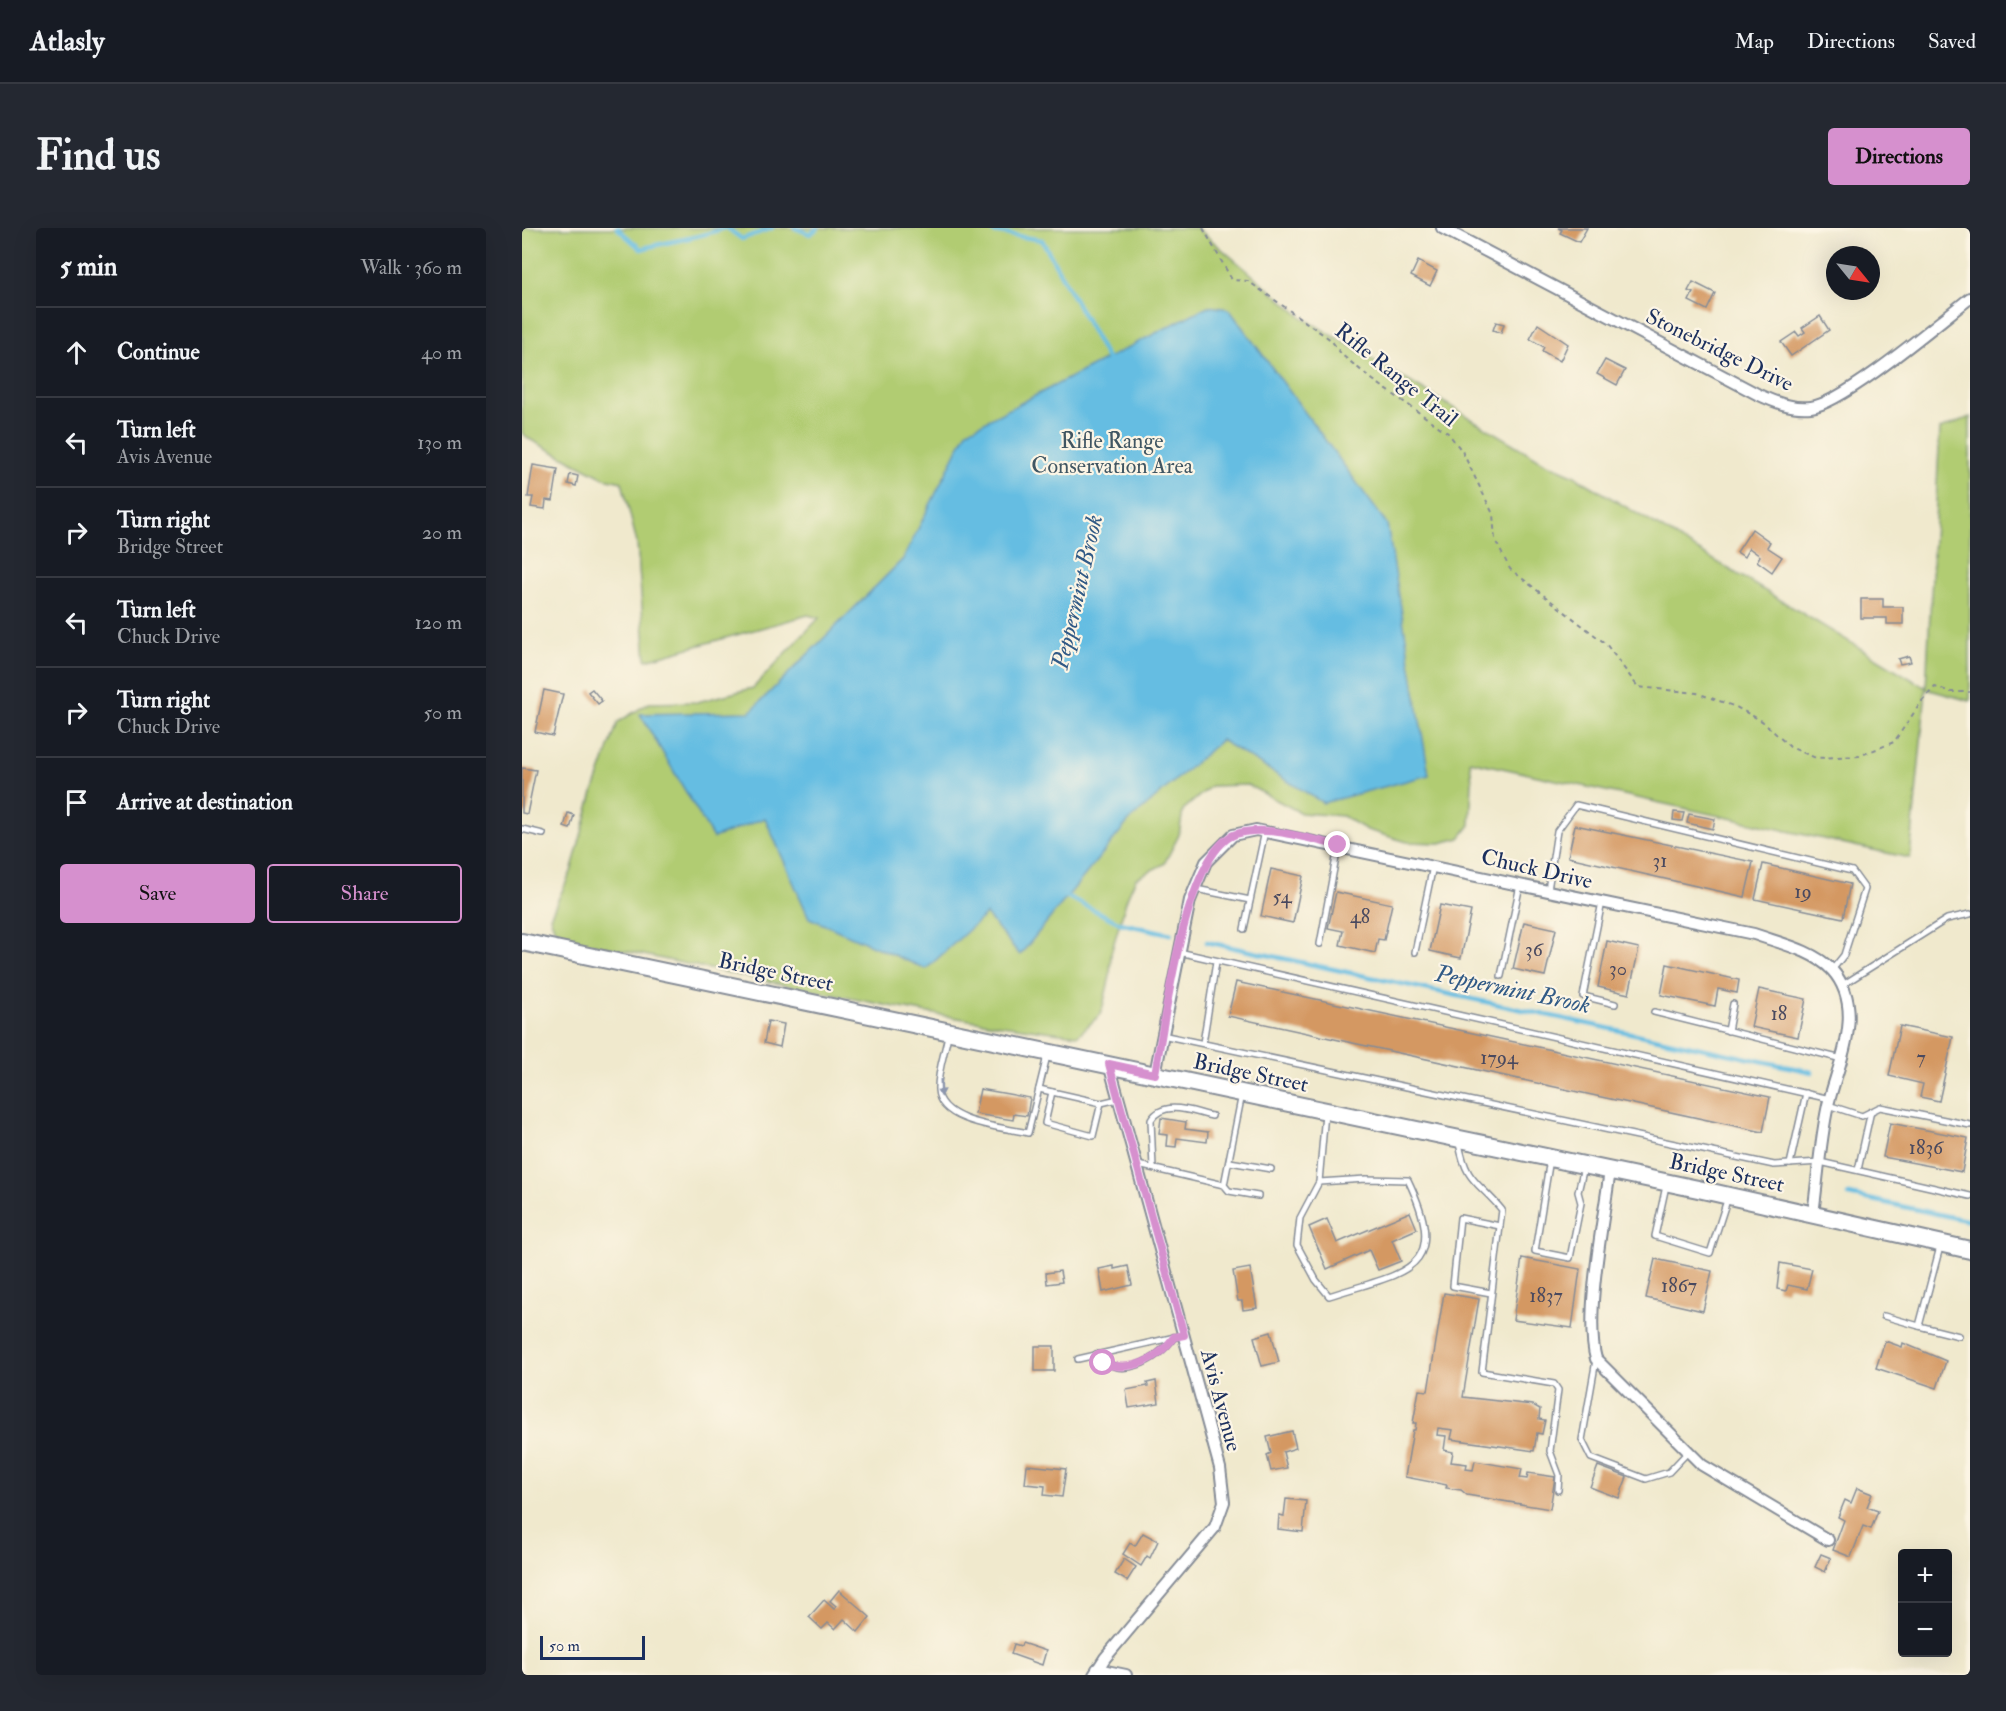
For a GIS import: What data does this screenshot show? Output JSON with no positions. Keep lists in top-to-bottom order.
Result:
{
  "streets": {
    "main road": ["Bridge Street"],
    "street": ["Stonebridge Drive", "Chuck Drive", "Avis Avenue"],
    "path": ["Rifle Range Trail"]
  },
  "crossings": [
    ["Chuck Drive", "Bridge Street"],
    ["Bridge Street", "Avis Avenue"]
  ],
  "water": ["Peppermint Brook"],
  "parks": ["Rifle Range Conservation Area"],
  "house_numbers": [
    "31",
    "19",
    "54",
    "48",
    "36",
    "30",
    "18",
    "1794",
    "7",
    "1836",
    "1867",
    "1837"
  ],
  "scale_bar": "50 m",
  "north": "bottom right",
  "page": {
    "header": "Atlasly",
    "nav": ["Map", "Directions", "Saved"],
    "buttons": [
      "Directions",
      ["Save", "Share"]
    ],
    "title": "Find us",
    "heading": ["5 min", "Walk · 360 m"],
    "list": [
      ["Continue", "40 m"],
      ["Turn left", "Avis Avenue", "130 m"],
      ["Turn right", "Bridge Street", "20 m"],
      ["Turn left", "Chuck Drive", "120 m"],
      ["Turn right", "Chuck Drive", "50 m"],
      "Arrive at destination"
    ],
    "map_buttons": ["+", "−"],
    "scale": "50 m"
  }
}
